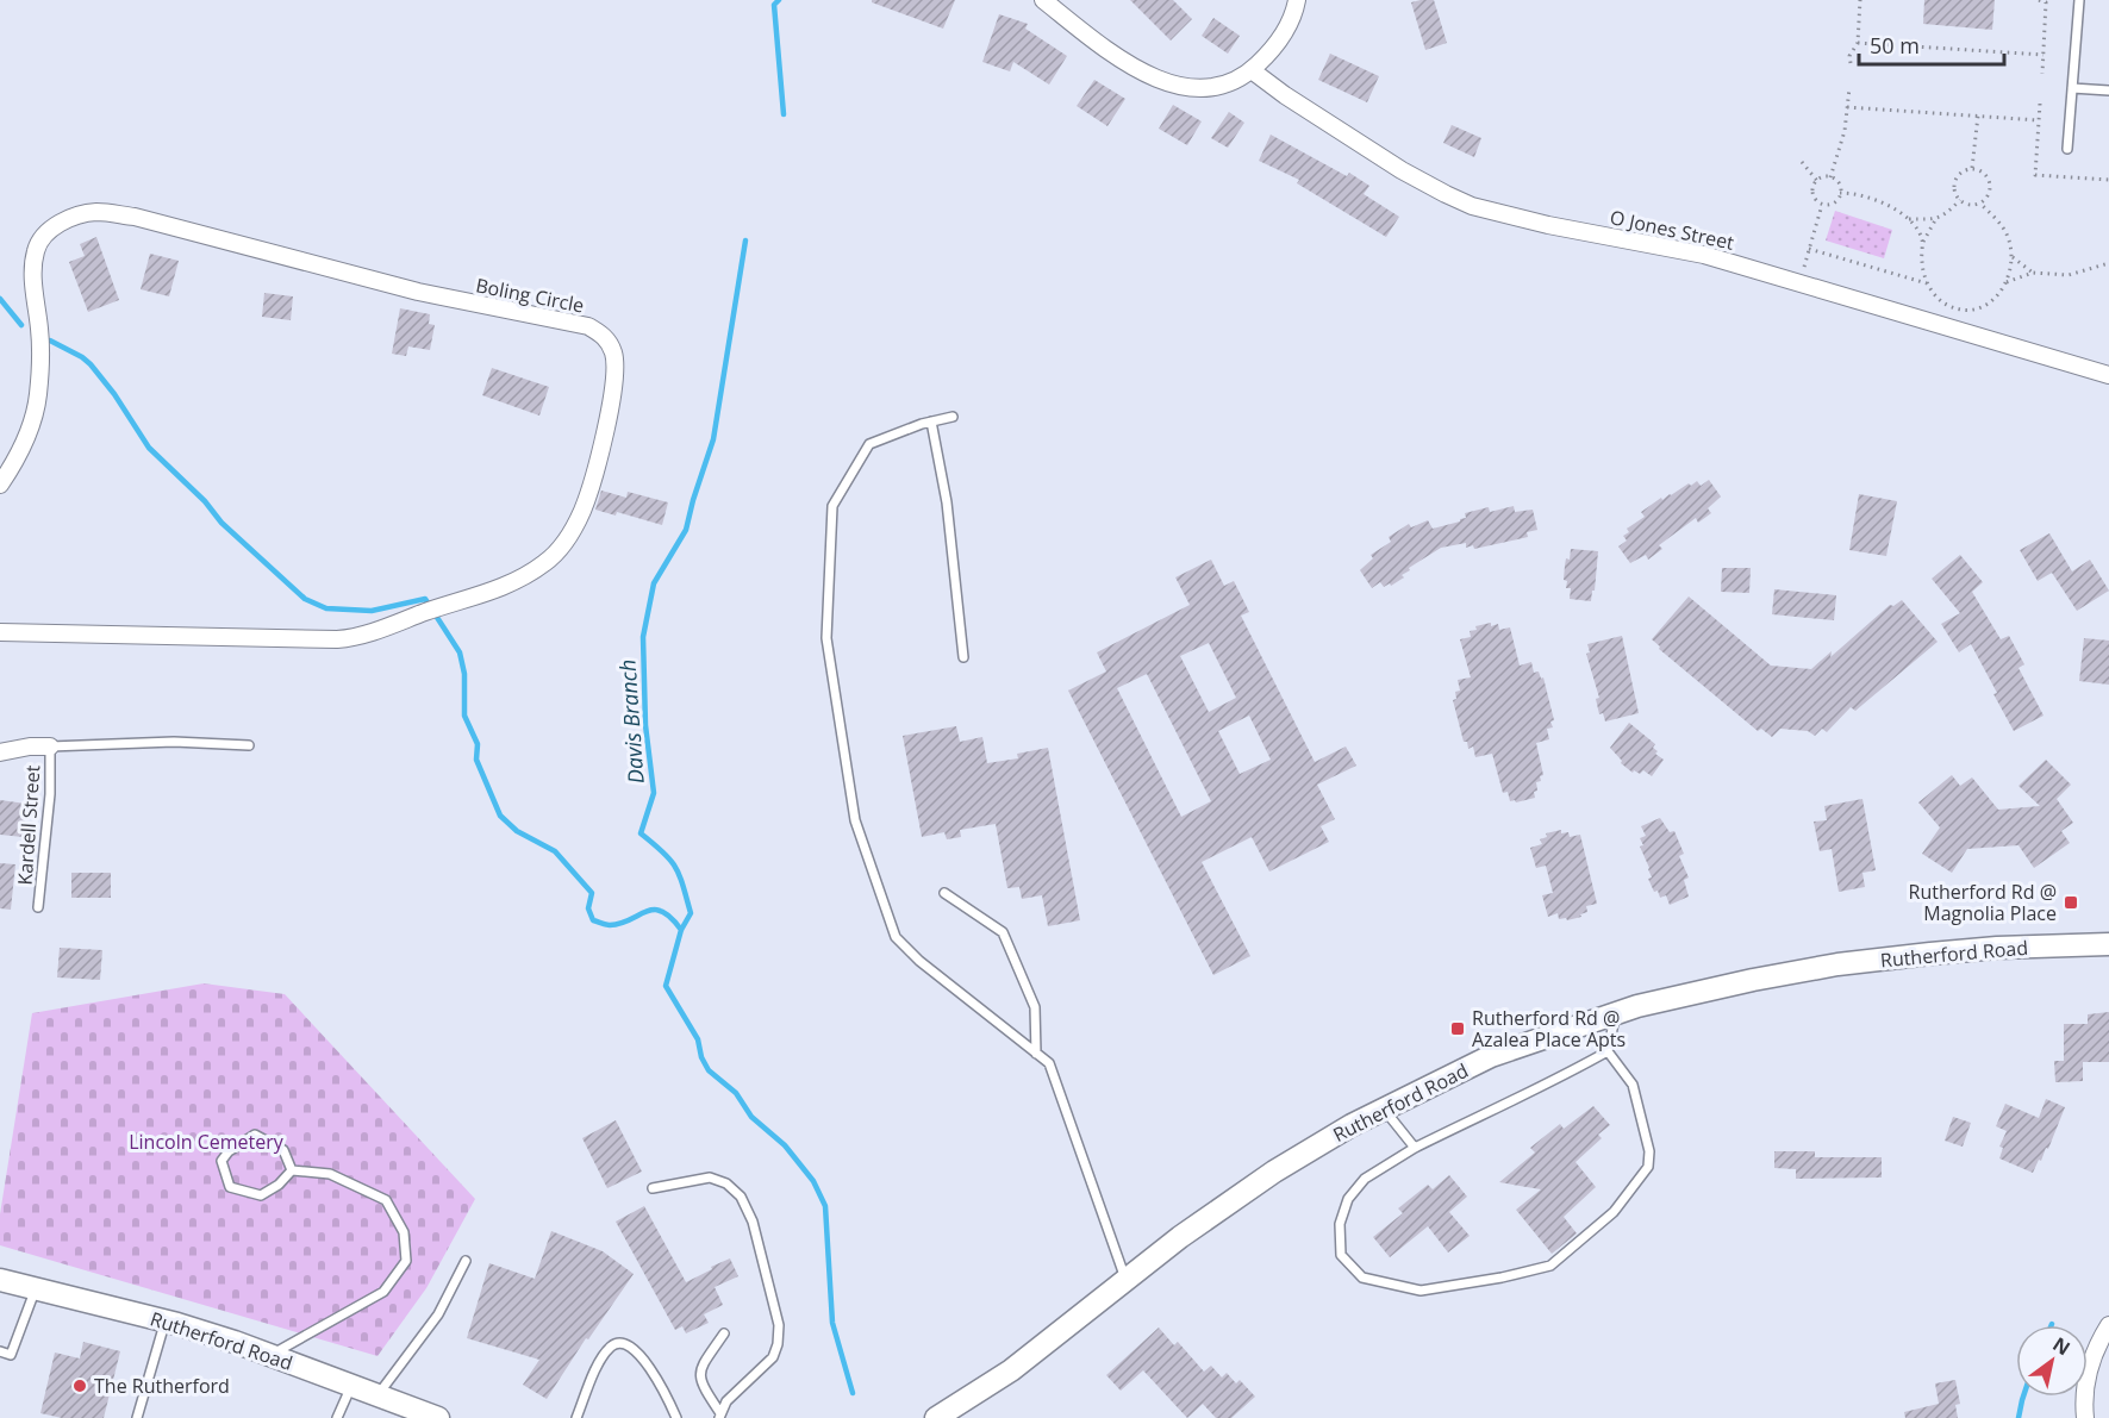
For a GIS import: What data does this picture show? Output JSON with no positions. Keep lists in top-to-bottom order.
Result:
{
  "streets": {
    "street": ["O Jones Street", "Boling Circle", "Rutherford Road"],
    "lane": ["Kardell Street"]
  },
  "water": ["Davis Branch"],
  "parks": ["Lincoln Cemetery"],
  "places": {
    "transit": ["Rutherford Rd @ Magnolia Place", "Rutherford Rd @ Azalea Place Apts"],
    "other": ["The Rutherford"]
  },
  "scale_bar": "50 m",
  "north": "top right"
}
